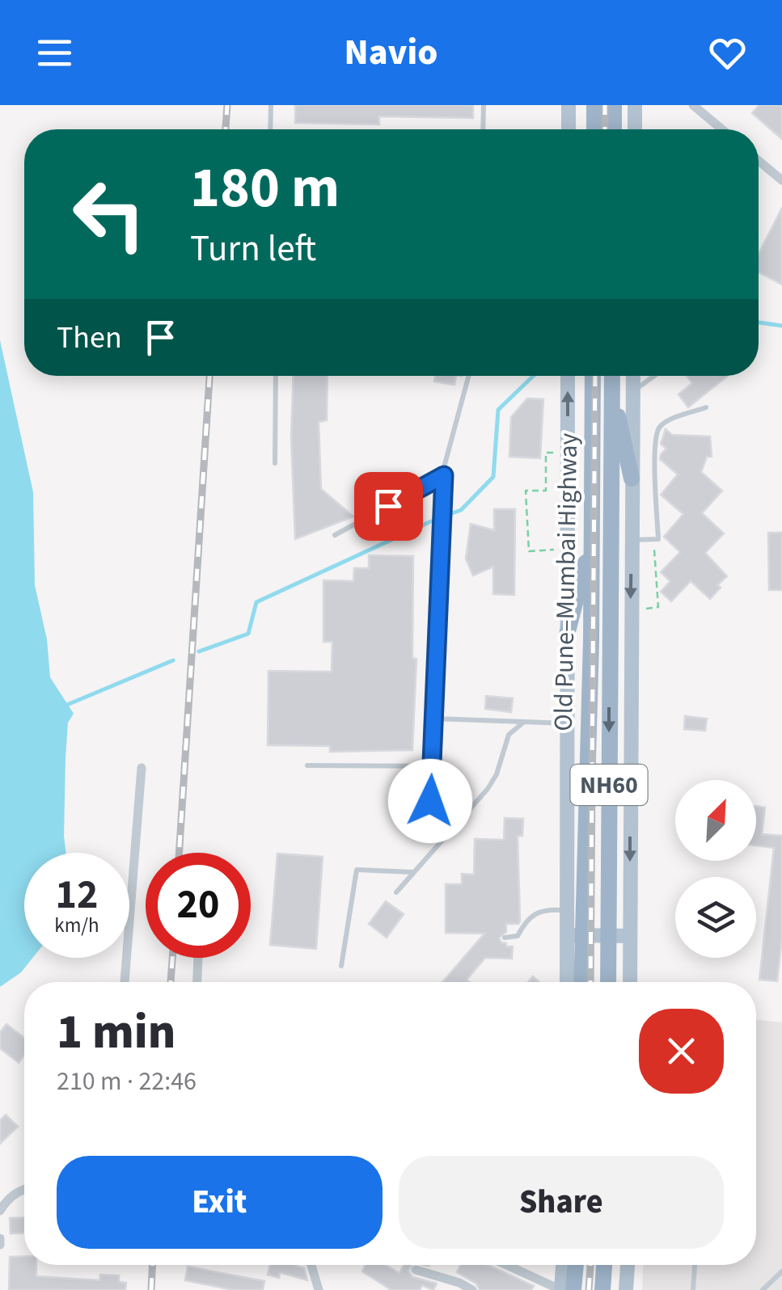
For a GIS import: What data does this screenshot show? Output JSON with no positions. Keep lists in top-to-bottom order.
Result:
{
  "streets": {
    "highway": ["Old Pune–Mumbai Highway", "NH60"]
  },
  "north": "top right",
  "page": {
    "header": "Navio",
    "turn": ["180 m", "Turn left"],
    "then": "Then",
    "speed": "12 km/h",
    "limit": "20",
    "heading": ["1 min", "210 m · 22:46"],
    "buttons": ["Exit", "Share"]
  }
}
